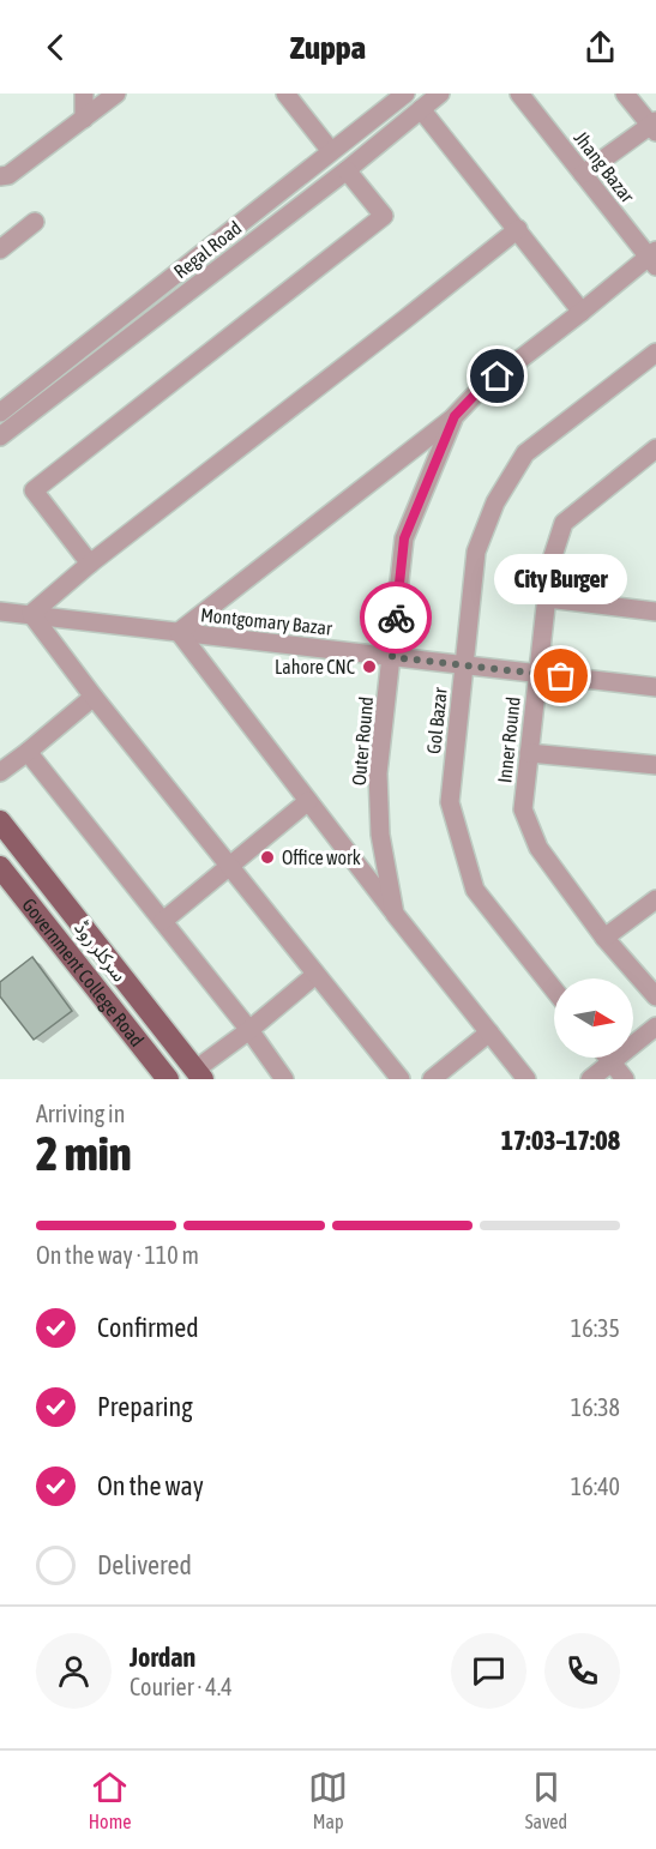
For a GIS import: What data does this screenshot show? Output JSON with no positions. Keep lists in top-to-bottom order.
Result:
{
  "streets": {
    "main road": ["سرکلر روڈ", "Government College Road"],
    "street": [
      "Jhang Bazar",
      "Regal Road",
      "Montgomary Bazar",
      "Gol Bazar",
      "Inner Round",
      "Outer Round"
    ]
  },
  "crossings": [
    ["Jhang Bazar", "Outer Round"],
    ["Montgomary Bazar", "Gol Bazar"],
    ["Montgomary Bazar", "Inner Round"],
    ["Montgomary Bazar", "Outer Round"]
  ],
  "places": ["Lahore CNC", "City Burger", "Office work"],
  "north": "right",
  "page": {
    "header": "Zuppa",
    "bubble": "City Burger",
    "heading": ["2 min", "Arriving in", "17:03–17:08"],
    "panel": ["Jordan", "Courier · 4.4"],
    "bar": "On the way · 110 m",
    "list": [
      ["Confirmed", "16:35"],
      ["Preparing", "16:38"],
      ["On the way", "16:40"],
      "Delivered"
    ],
    "tabs": ["Home", "Map", "Saved"]
  }
}
